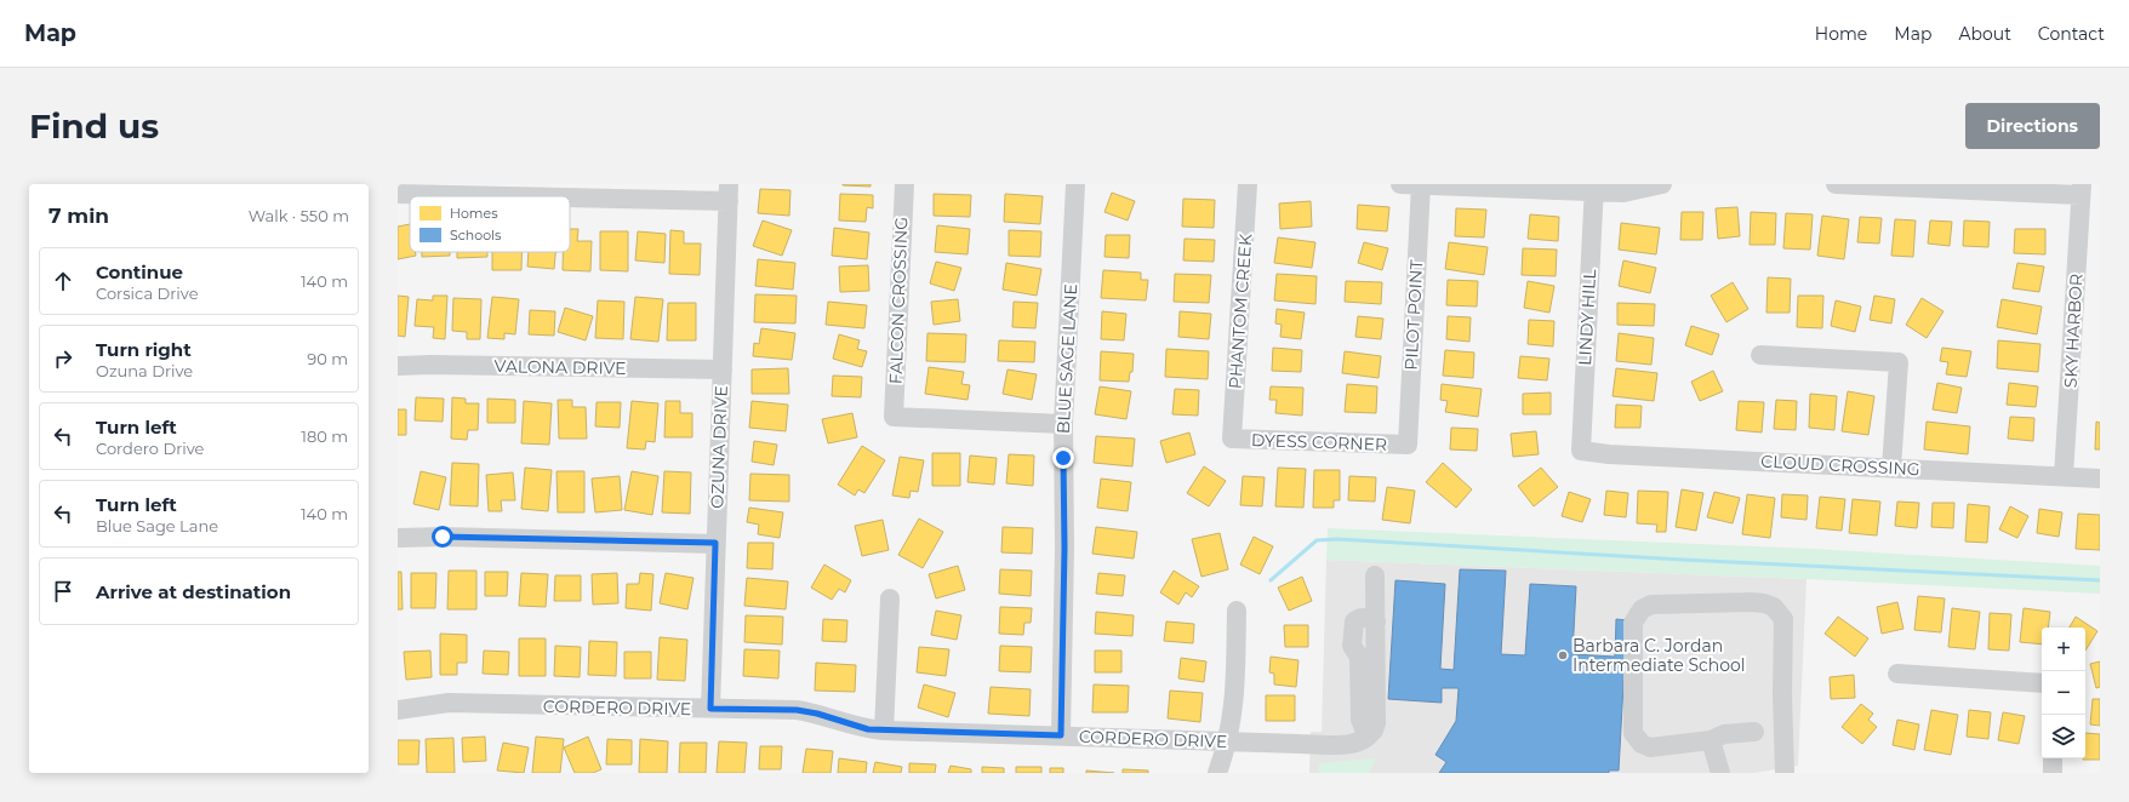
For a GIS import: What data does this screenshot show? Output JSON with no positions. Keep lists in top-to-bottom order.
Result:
{
  "streets": {
    "street": [
      "FALCON CROSSING",
      "PHANTOM CREEK",
      "PILOT POINT",
      "LINDY HILL",
      "SKY HARBOR",
      "BLUE SAGE LANE",
      "VALONA DRIVE",
      "DYESS CORNER",
      "OZUNA DRIVE",
      "CLOUD CROSSING",
      "CORDERO DRIVE"
    ]
  },
  "crossings": [
    ["FALCON CROSSING", "BLUE SAGE LANE"],
    ["PHANTOM CREEK", "DYESS CORNER"],
    ["PILOT POINT", "DYESS CORNER"],
    ["LINDY HILL", "CLOUD CROSSING"],
    ["SKY HARBOR", "CLOUD CROSSING"],
    ["BLUE SAGE LANE", "CORDERO DRIVE"],
    ["VALONA DRIVE", "OZUNA DRIVE"],
    ["OZUNA DRIVE", "CORDERO DRIVE"]
  ],
  "places": ["Barbara C. Jordan Intermediate School"],
  "legend": ["Homes", "Schools"],
  "page": {
    "header": "Map",
    "nav": [
      "Home",
      "Map",
      "About",
      "Contact"
    ],
    "buttons": "Directions",
    "title": "Find us",
    "heading": ["7 min", "Walk · 550 m"],
    "list": [
      ["Continue", "Corsica Drive", "140 m"],
      ["Turn right", "Ozuna Drive", "90 m"],
      ["Turn left", "Cordero Drive", "180 m"],
      ["Turn left", "Blue Sage Lane", "140 m"],
      "Arrive at destination"
    ],
    "map_buttons": ["+", "−"]
  }
}
